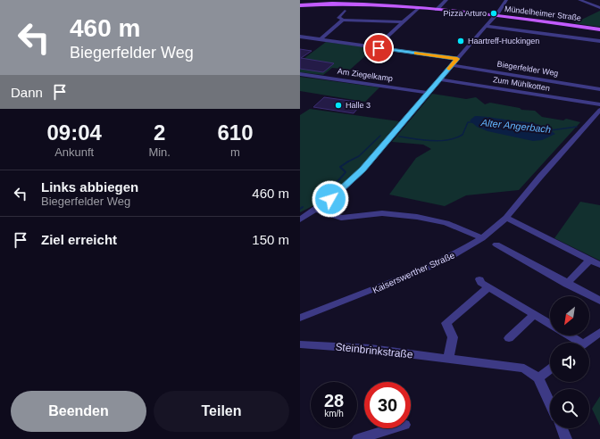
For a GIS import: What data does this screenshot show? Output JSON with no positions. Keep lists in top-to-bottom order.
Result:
{
  "streets": {
    "main road": ["Mündelheimer Straße"],
    "street": [
      "Biegerfelder Weg",
      "Am Ziegelkamp",
      "Zum Mühlkotten",
      "Kaiserswerther Straße",
      "Steinbrinkstraße"
    ]
  },
  "water": ["Alter Angerbach"],
  "places": ["Pizza Arturo", "Haartreff-Huckingen", "Halle 3"],
  "north": "bottom left",
  "page": {
    "turn": ["460 m", "Biegerfelder Weg"],
    "then": "Dann",
    "eta": [
      "09:04",
      "Ankunft",
      "2",
      "Min.",
      "610",
      "m"
    ],
    "list": [
      {
        "name": "Links abbiegen",
        "note": "Biegerfelder Weg",
        "value": "460 m"
      },
      {
        "name": "Ziel erreicht",
        "value": "150 m"
      }
    ],
    "speed": "28 km/h",
    "limit": "30",
    "buttons": ["Beenden", "Teilen"]
  }
}
